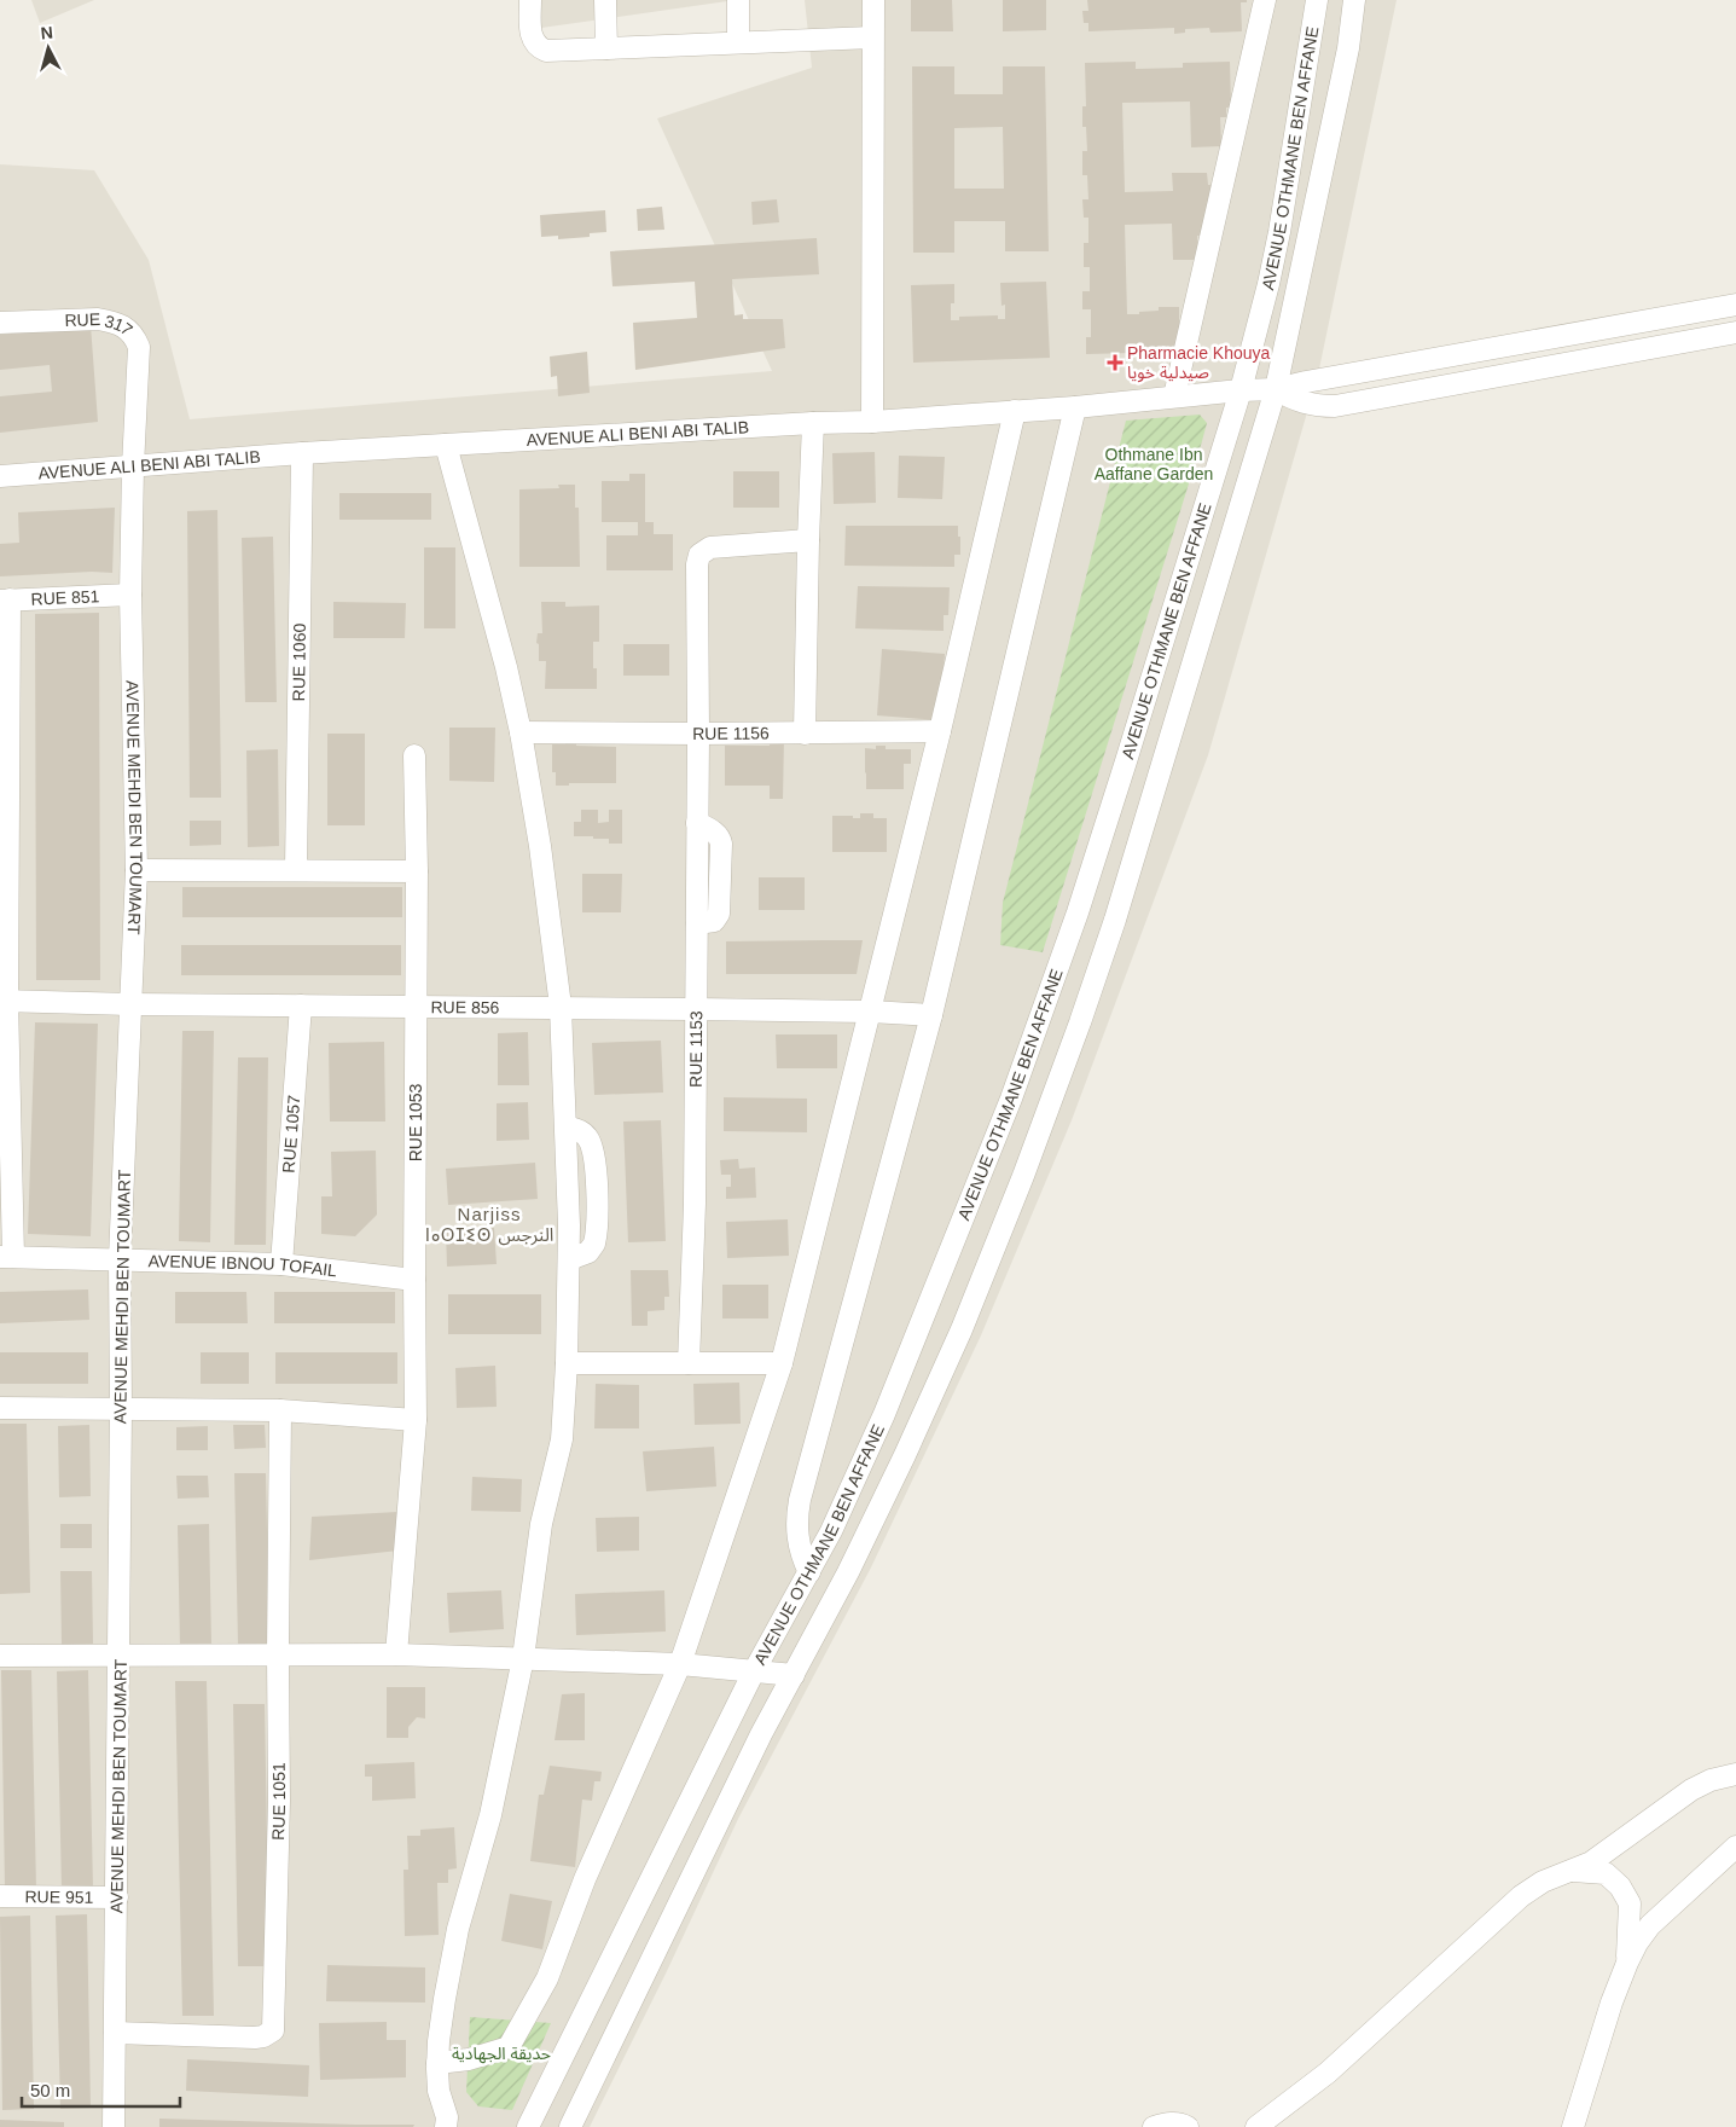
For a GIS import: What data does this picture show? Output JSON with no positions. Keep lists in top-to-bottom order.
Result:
{
  "streets": {
    "street": [
      "AVENUE OTHMANE BEN AFFANE",
      "RUE 317",
      "AVENUE ALI BENI ABI TALIB",
      "RUE 851",
      "RUE 1060",
      "RUE 1156",
      "AVENUE MEHDI BEN TOUMART",
      "RUE 856",
      "RUE 1153",
      "RUE 1053",
      "RUE 1057",
      "AVENUE IBNOU TOFAIL",
      "RUE 1051",
      "RUE 951"
    ]
  },
  "crossings": [
    ["AVENUE OTHMANE BEN AFFANE", "AVENUE ALI BENI ABI TALIB"],
    ["RUE 317", "AVENUE ALI BENI ABI TALIB"],
    ["RUE 317", "AVENUE MEHDI BEN TOUMART"],
    ["AVENUE ALI BENI ABI TALIB", "RUE 1060"],
    ["AVENUE ALI BENI ABI TALIB", "AVENUE MEHDI BEN TOUMART"],
    ["RUE 851", "AVENUE MEHDI BEN TOUMART"],
    ["RUE 1156", "RUE 1153"],
    ["AVENUE MEHDI BEN TOUMART", "RUE 856"],
    ["AVENUE MEHDI BEN TOUMART", "AVENUE IBNOU TOFAIL"],
    ["AVENUE MEHDI BEN TOUMART", "RUE 1051"],
    ["AVENUE MEHDI BEN TOUMART", "RUE 951"],
    ["RUE 856", "RUE 1153"],
    ["RUE 856", "RUE 1053"],
    ["RUE 856", "RUE 1057"],
    ["RUE 1053", "AVENUE IBNOU TOFAIL"],
    ["RUE 1057", "AVENUE IBNOU TOFAIL"]
  ],
  "districts": ["Narjiss ⵏⴰⵔⵊⵉⵙ النرجس"],
  "parks": ["Othmane Ibn Aaffane Garden", "حديقة الجهادية"],
  "places": {
    "health": ["Pharmacie Khouya صيدلية خويا"]
  },
  "scale_bar": "50 m",
  "north": "top"
}
